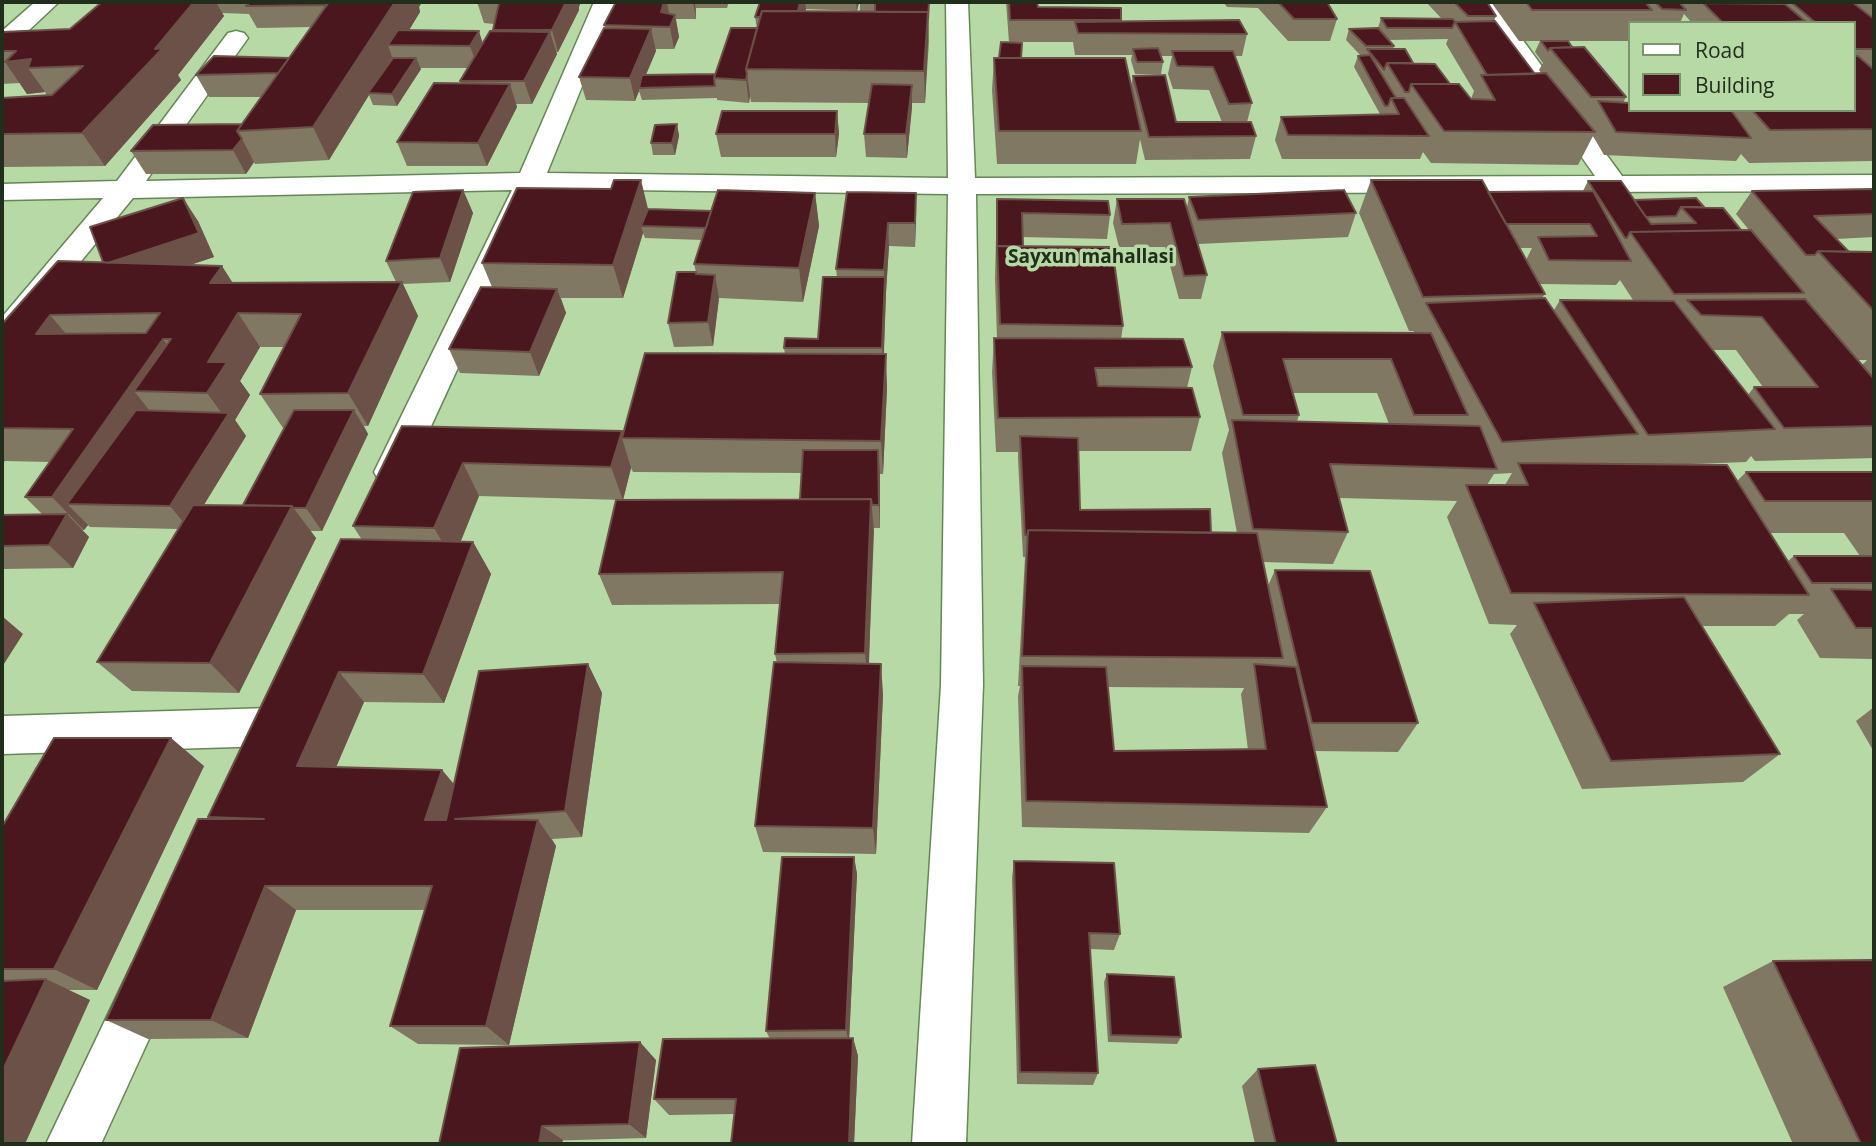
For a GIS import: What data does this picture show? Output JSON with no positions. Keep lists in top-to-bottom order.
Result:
{
  "districts": ["Sayxun mahallasi"],
  "legend": ["Road", "Building"]
}
